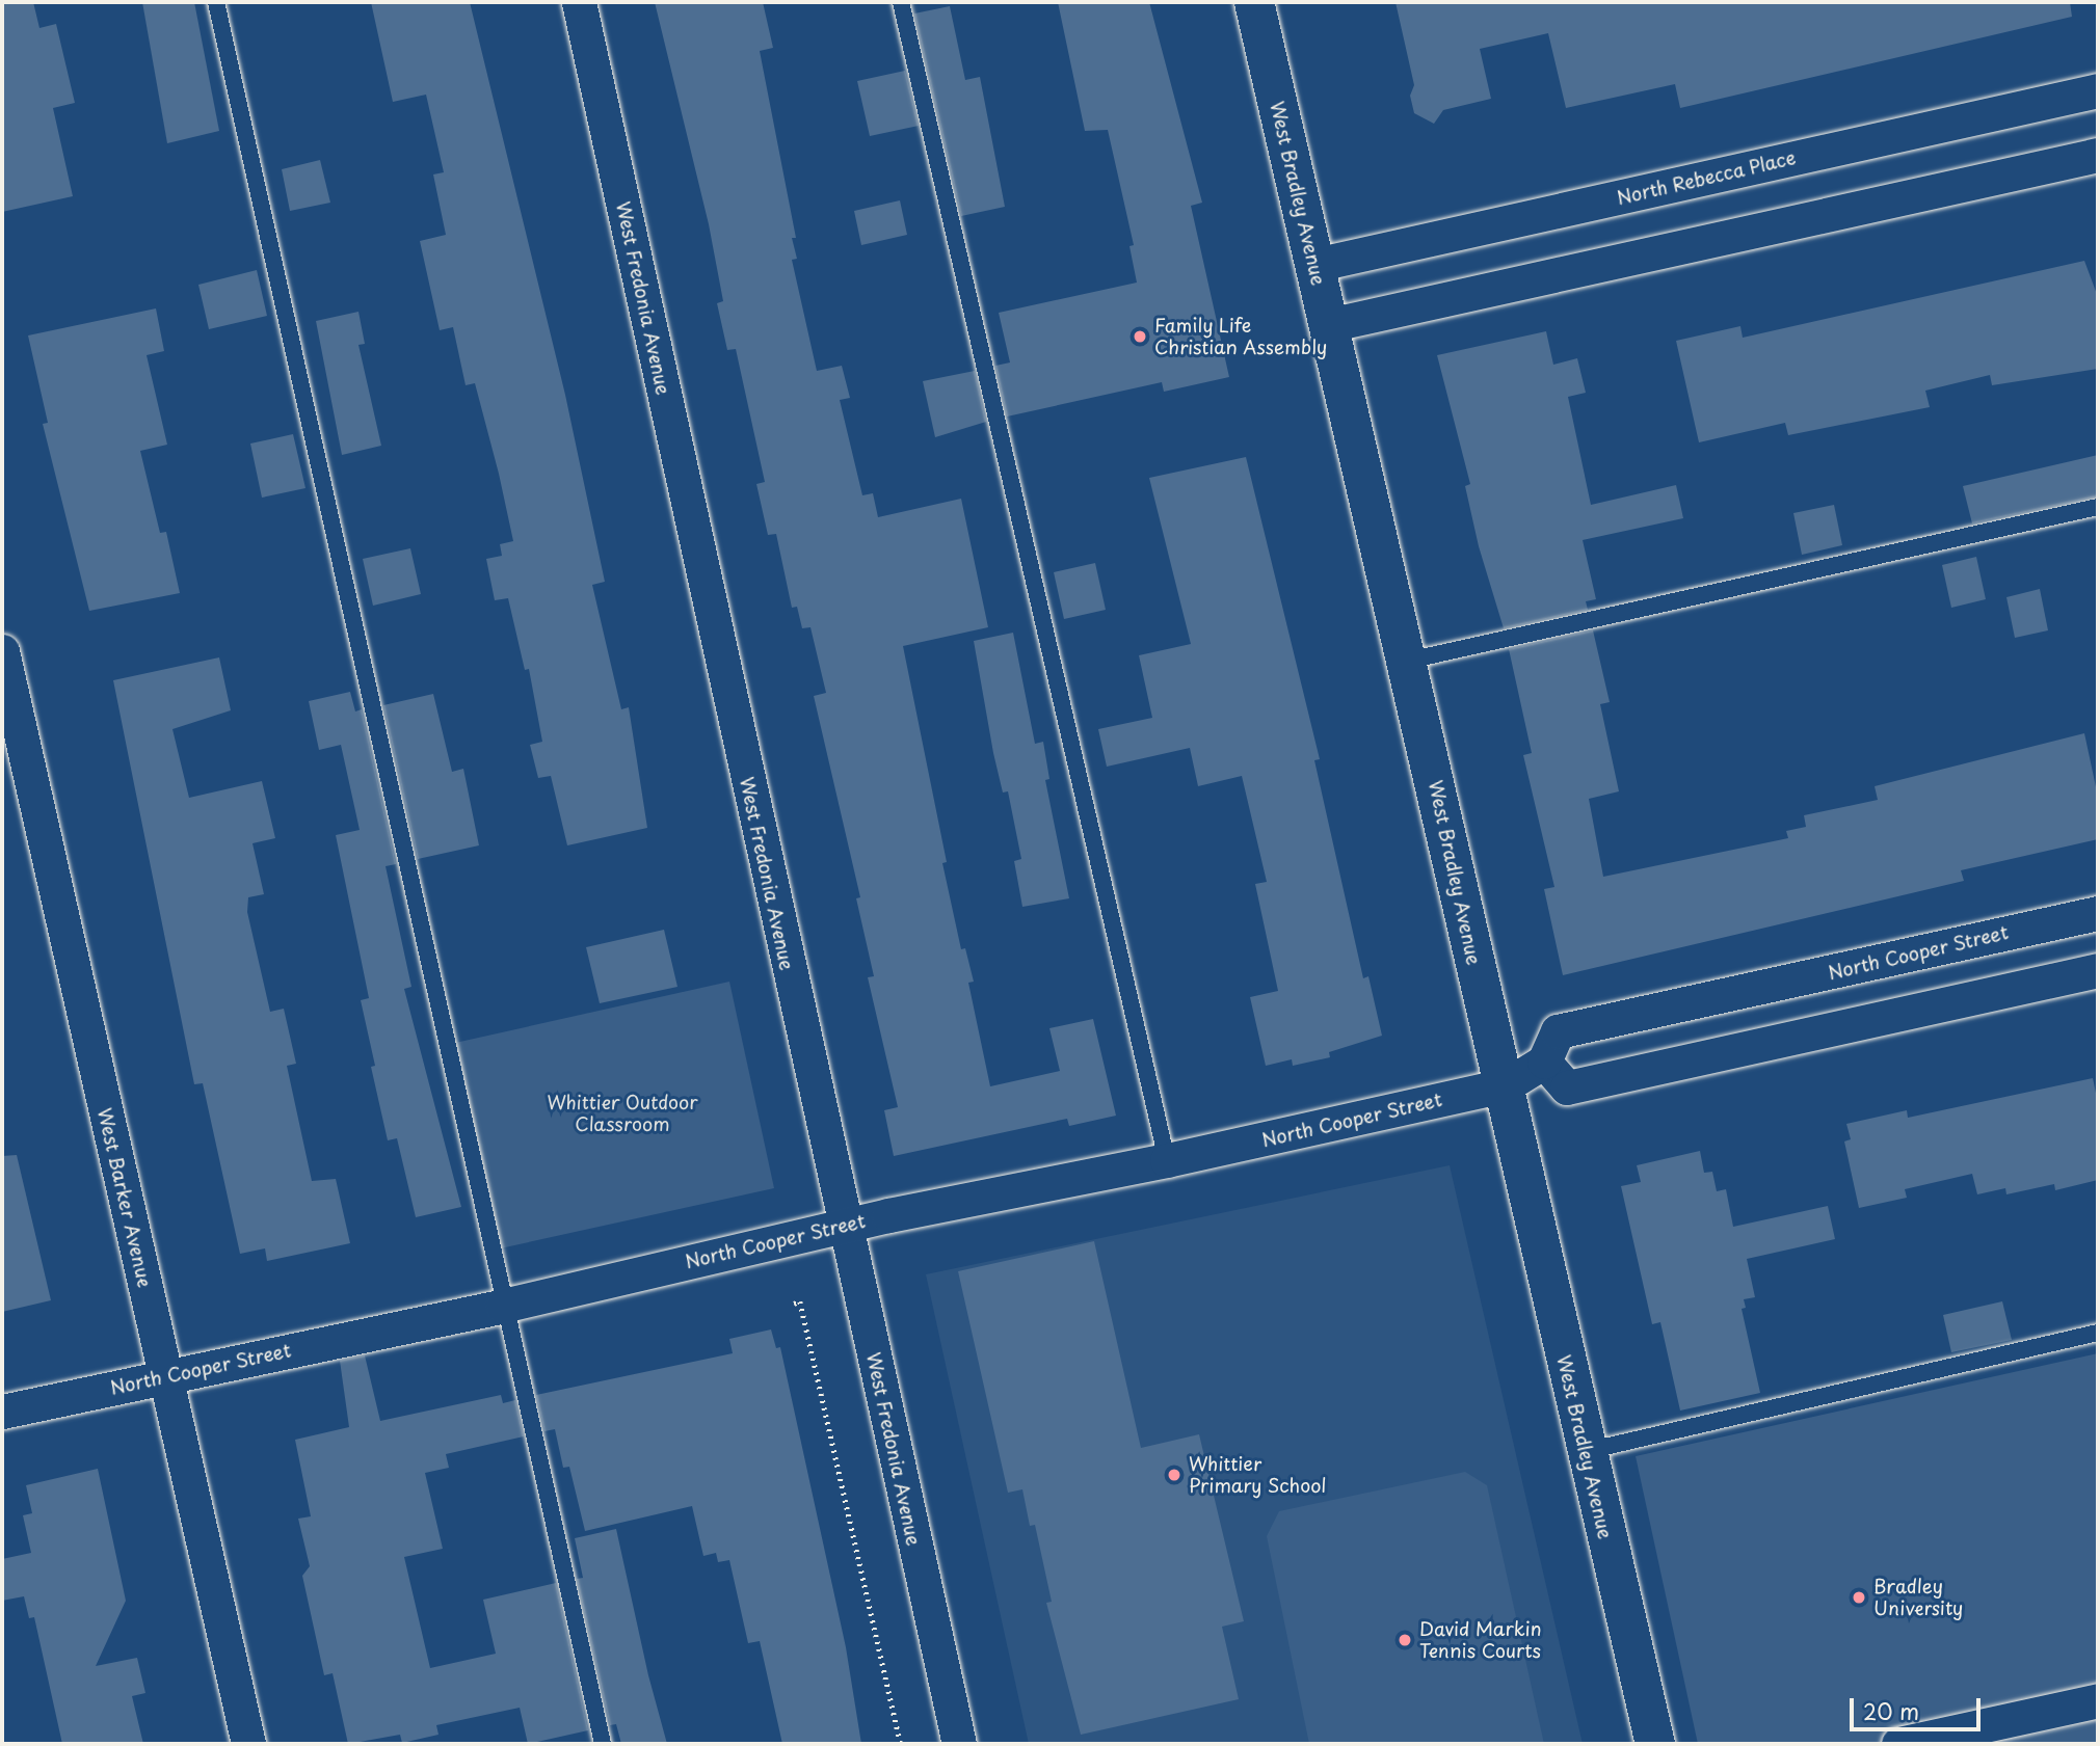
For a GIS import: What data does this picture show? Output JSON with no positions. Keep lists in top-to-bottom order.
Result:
{
  "streets": {
    "street": [
      "North Rebecca Place",
      "West Bradley Avenue",
      "West Fredonia Avenue",
      "North Cooper Street",
      "West Barker Avenue"
    ]
  },
  "crossings": [
    ["North Rebecca Place", "West Bradley Avenue"],
    ["West Bradley Avenue", "North Cooper Street"],
    ["West Fredonia Avenue", "North Cooper Street"],
    ["North Cooper Street", "West Barker Avenue"]
  ],
  "parks": ["Whittier Outdoor Classroom"],
  "places": [
    "Family Life Christian Assembly",
    "Whittier Primary School",
    "Bradley University",
    "David Markin Tennis Courts"
  ],
  "scale_bar": "20 m"
}
